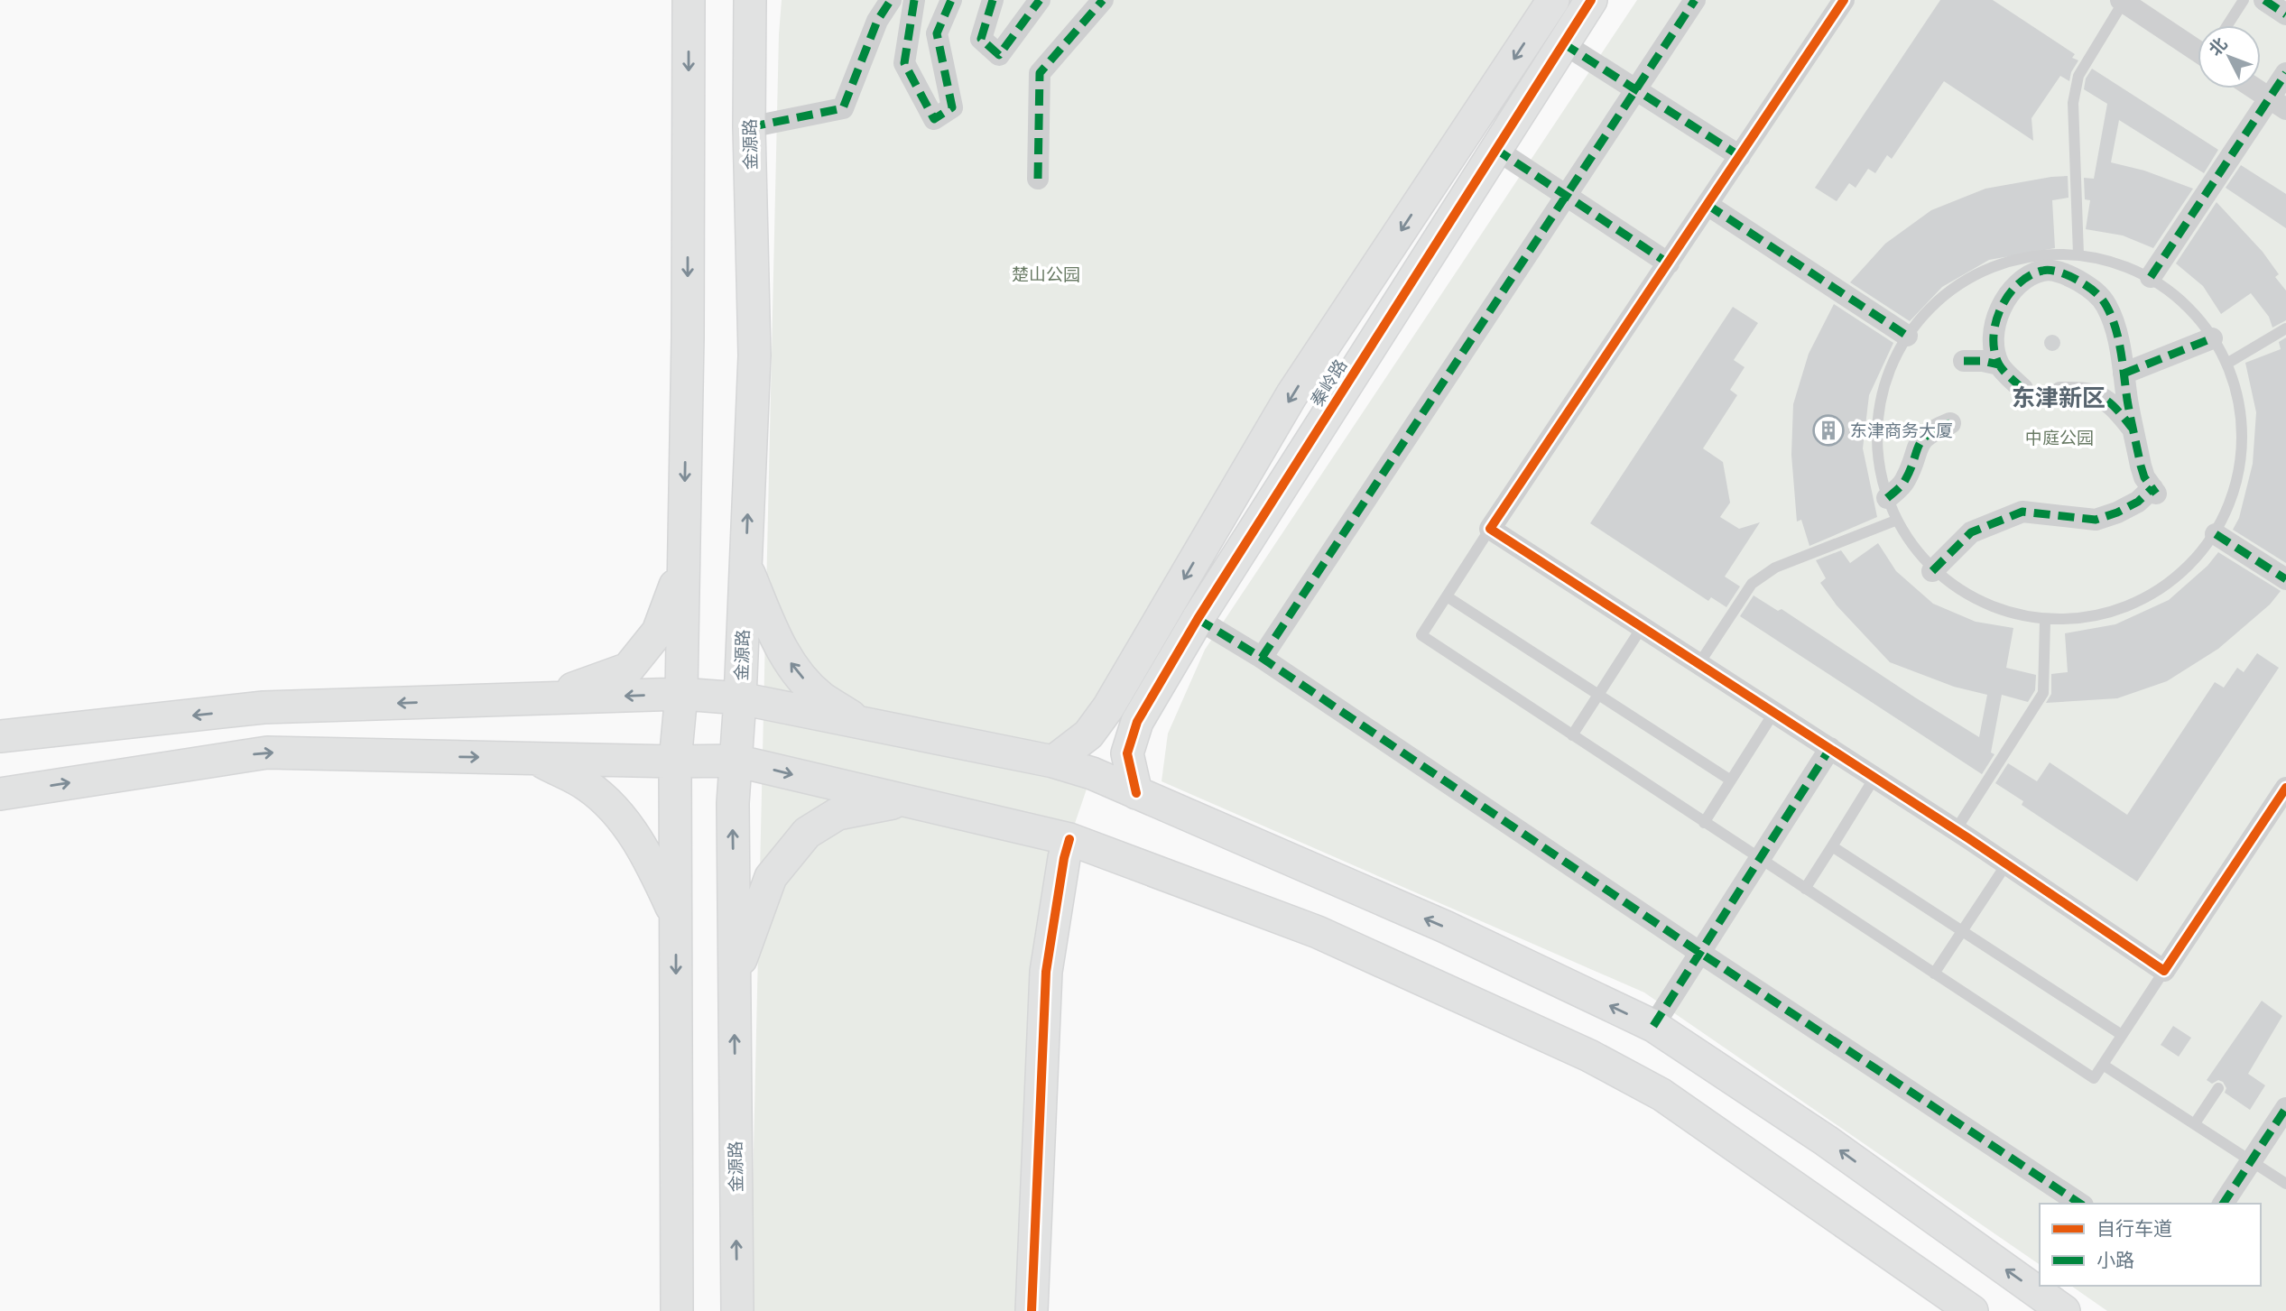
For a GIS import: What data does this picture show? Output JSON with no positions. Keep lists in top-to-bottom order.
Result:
{
  "streets": {
    "main road": ["金源路", "秦岭路"]
  },
  "districts": ["东津新区"],
  "parks": ["楚山公园", "中庭公园"],
  "places": {
    "building": ["东津商务大厦"]
  },
  "legend": ["自行车道", "小路"],
  "north": "top left"
}
